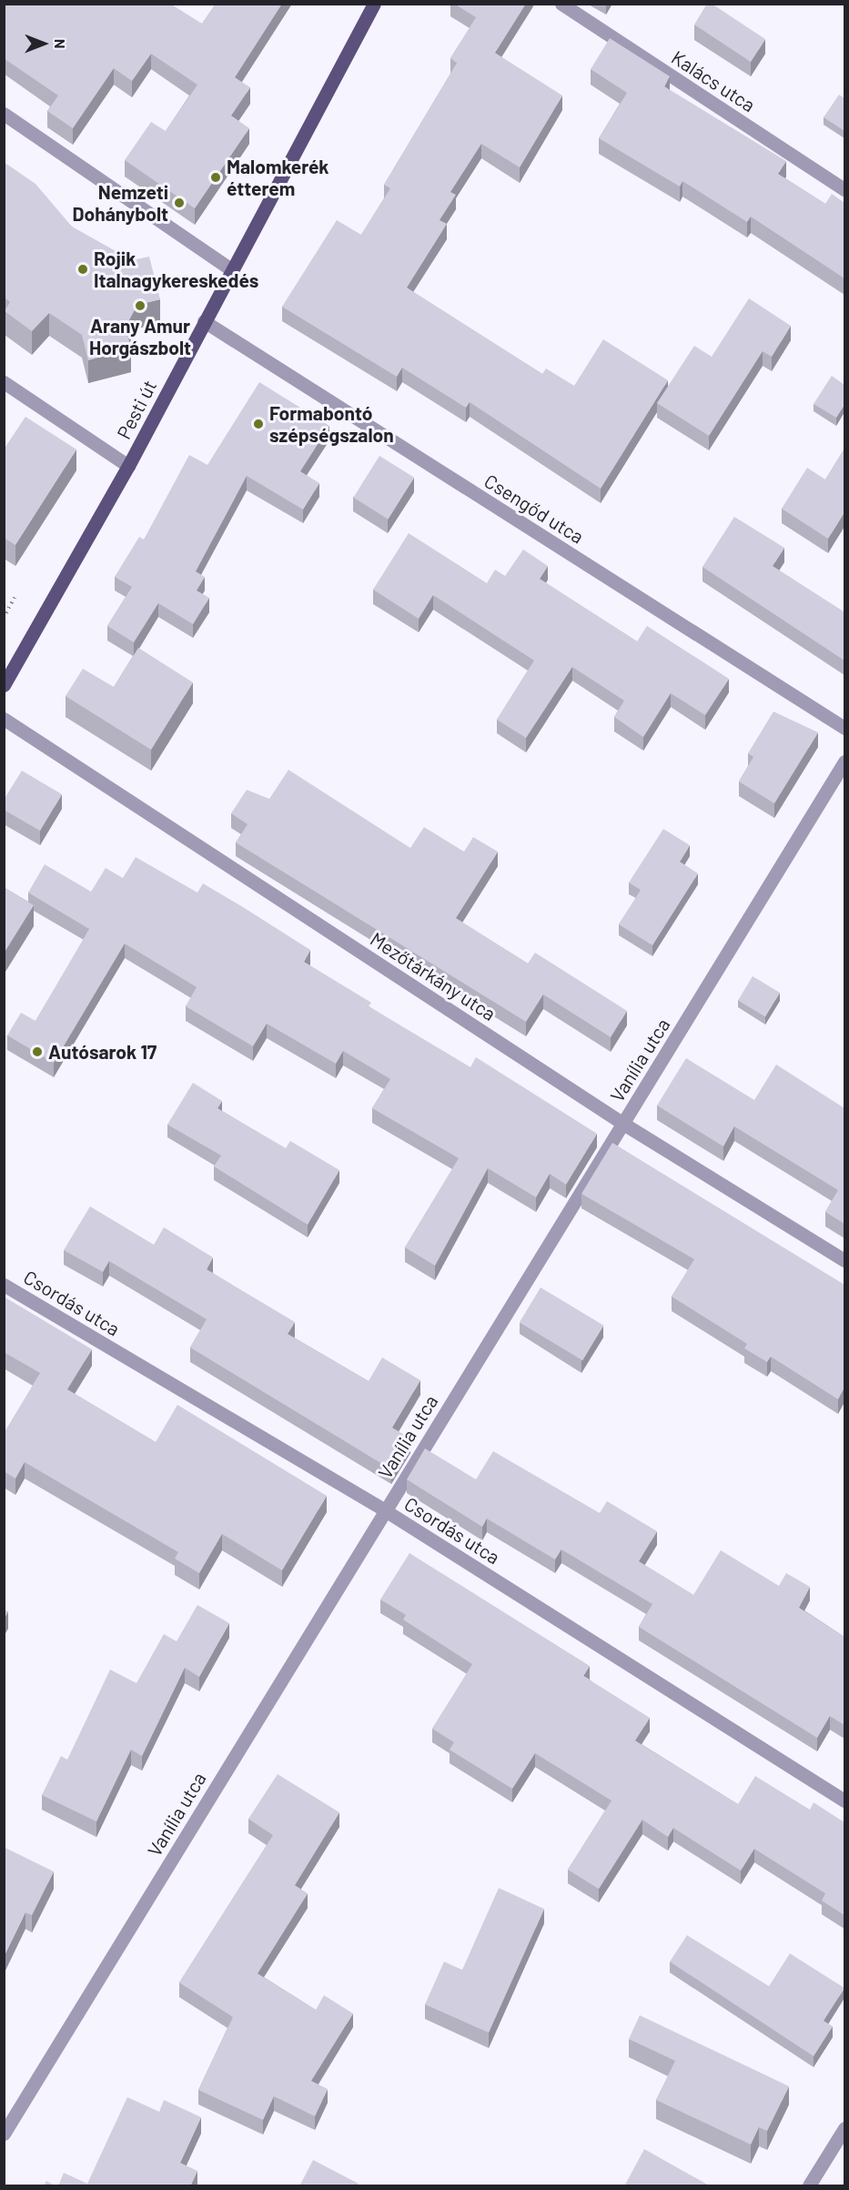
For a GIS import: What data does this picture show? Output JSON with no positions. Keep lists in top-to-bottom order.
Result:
{
  "streets": {
    "main road": ["Pesti út"],
    "street": [
      "Kalács utca",
      "Csengőd utca",
      "Mezőtárkány utca",
      "Vanília utca",
      "Csordás utca"
    ]
  },
  "crossings": [
    ["Pesti út", "Csengőd utca"],
    ["Mezőtárkány utca", "Vanília utca"],
    ["Vanília utca", "Csordás utca"]
  ],
  "places": [
    "Malomkerék étterem",
    "Nemzeti Dohánybolt",
    "Rojik Italnagykereskedés",
    "Arany Amur Horgászbolt",
    "Formabontó szépségszalon",
    "Autósarok 17"
  ],
  "north": "right"
}
